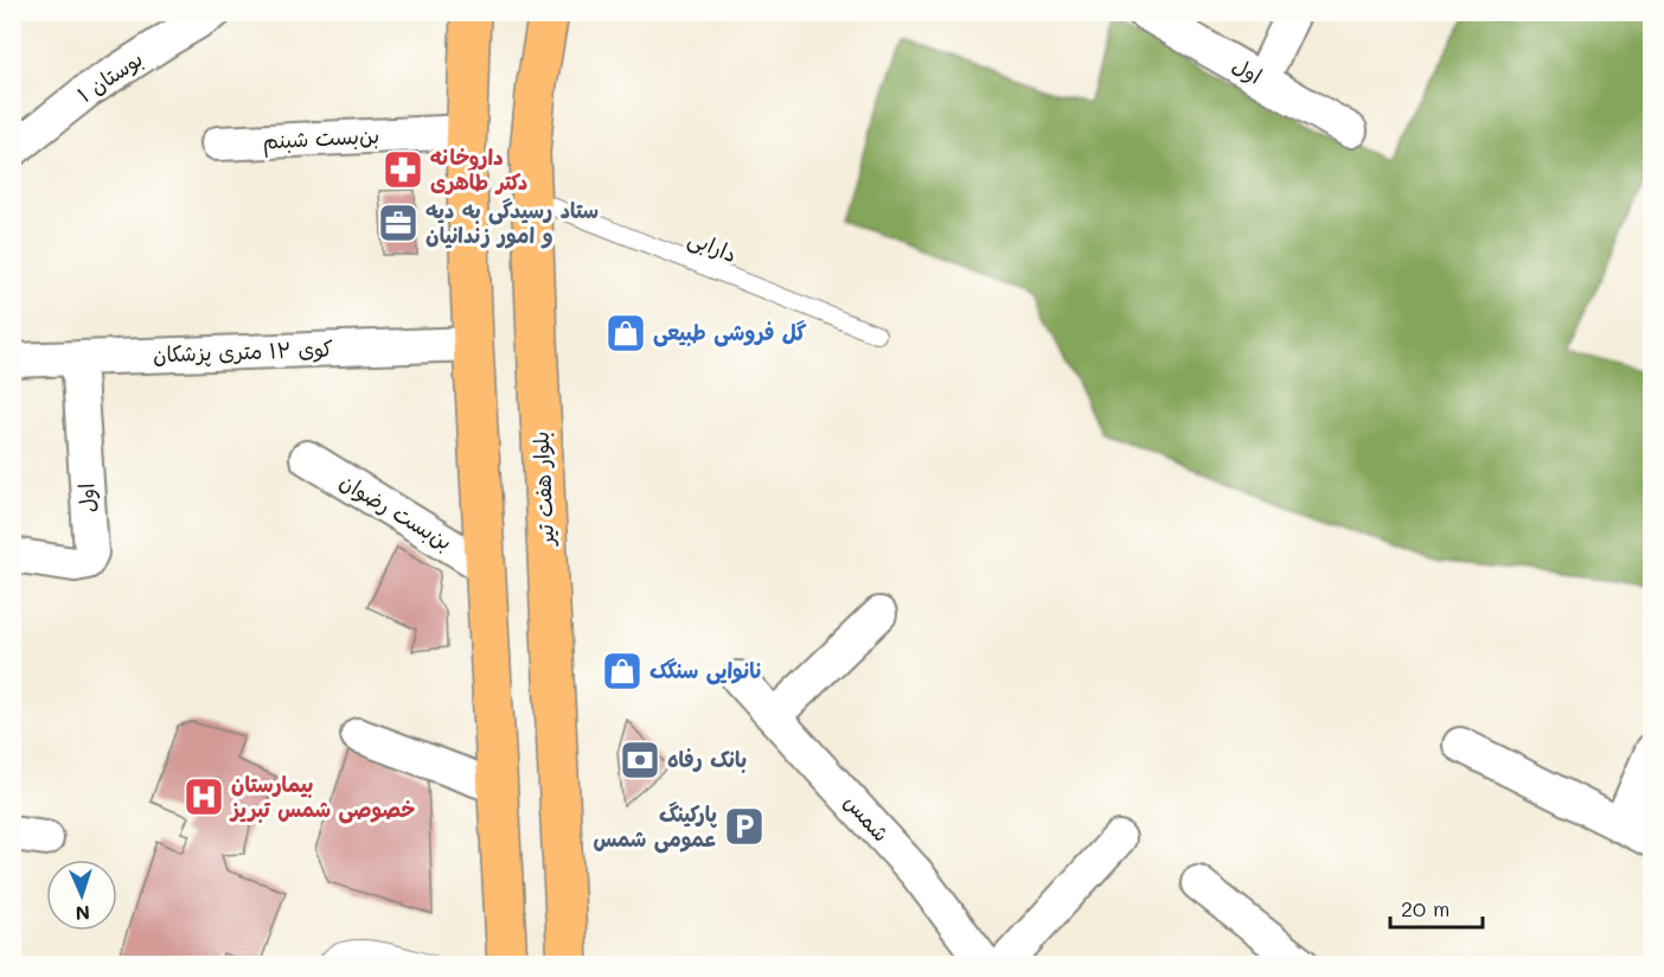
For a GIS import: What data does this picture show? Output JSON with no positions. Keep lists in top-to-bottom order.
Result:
{
  "streets": {
    "highway": ["بلوار هفت تیر"],
    "street": [
      "اول",
      "بوستان ۱",
      "بن‌بست شبنم",
      "کوی ۱۲ متری پزشکان",
      "بن‌بست رضوان",
      "شمس"
    ],
    "lane": ["دارابی"]
  },
  "crossings": [
    ["اول", "کوی ۱۲ متری پزشکان"],
    ["دارابی", "بلوار هفت تیر"]
  ],
  "places": {
    "pharmacy": ["داروخانه دکتر طاهری"],
    "office": ["ستاد رسیدگی به دیه و امور زندانیان"],
    "shop": ["گل فروشی طبیعی", "نانوایی سنگک"],
    "bank": ["بانک رفاه"],
    "hospital": ["بیمارستان خصوصی شمس تبریز"],
    "parking": ["پارکینگ عمومی شمس"]
  },
  "scale_bar": "20 m",
  "north": "bottom"
}
